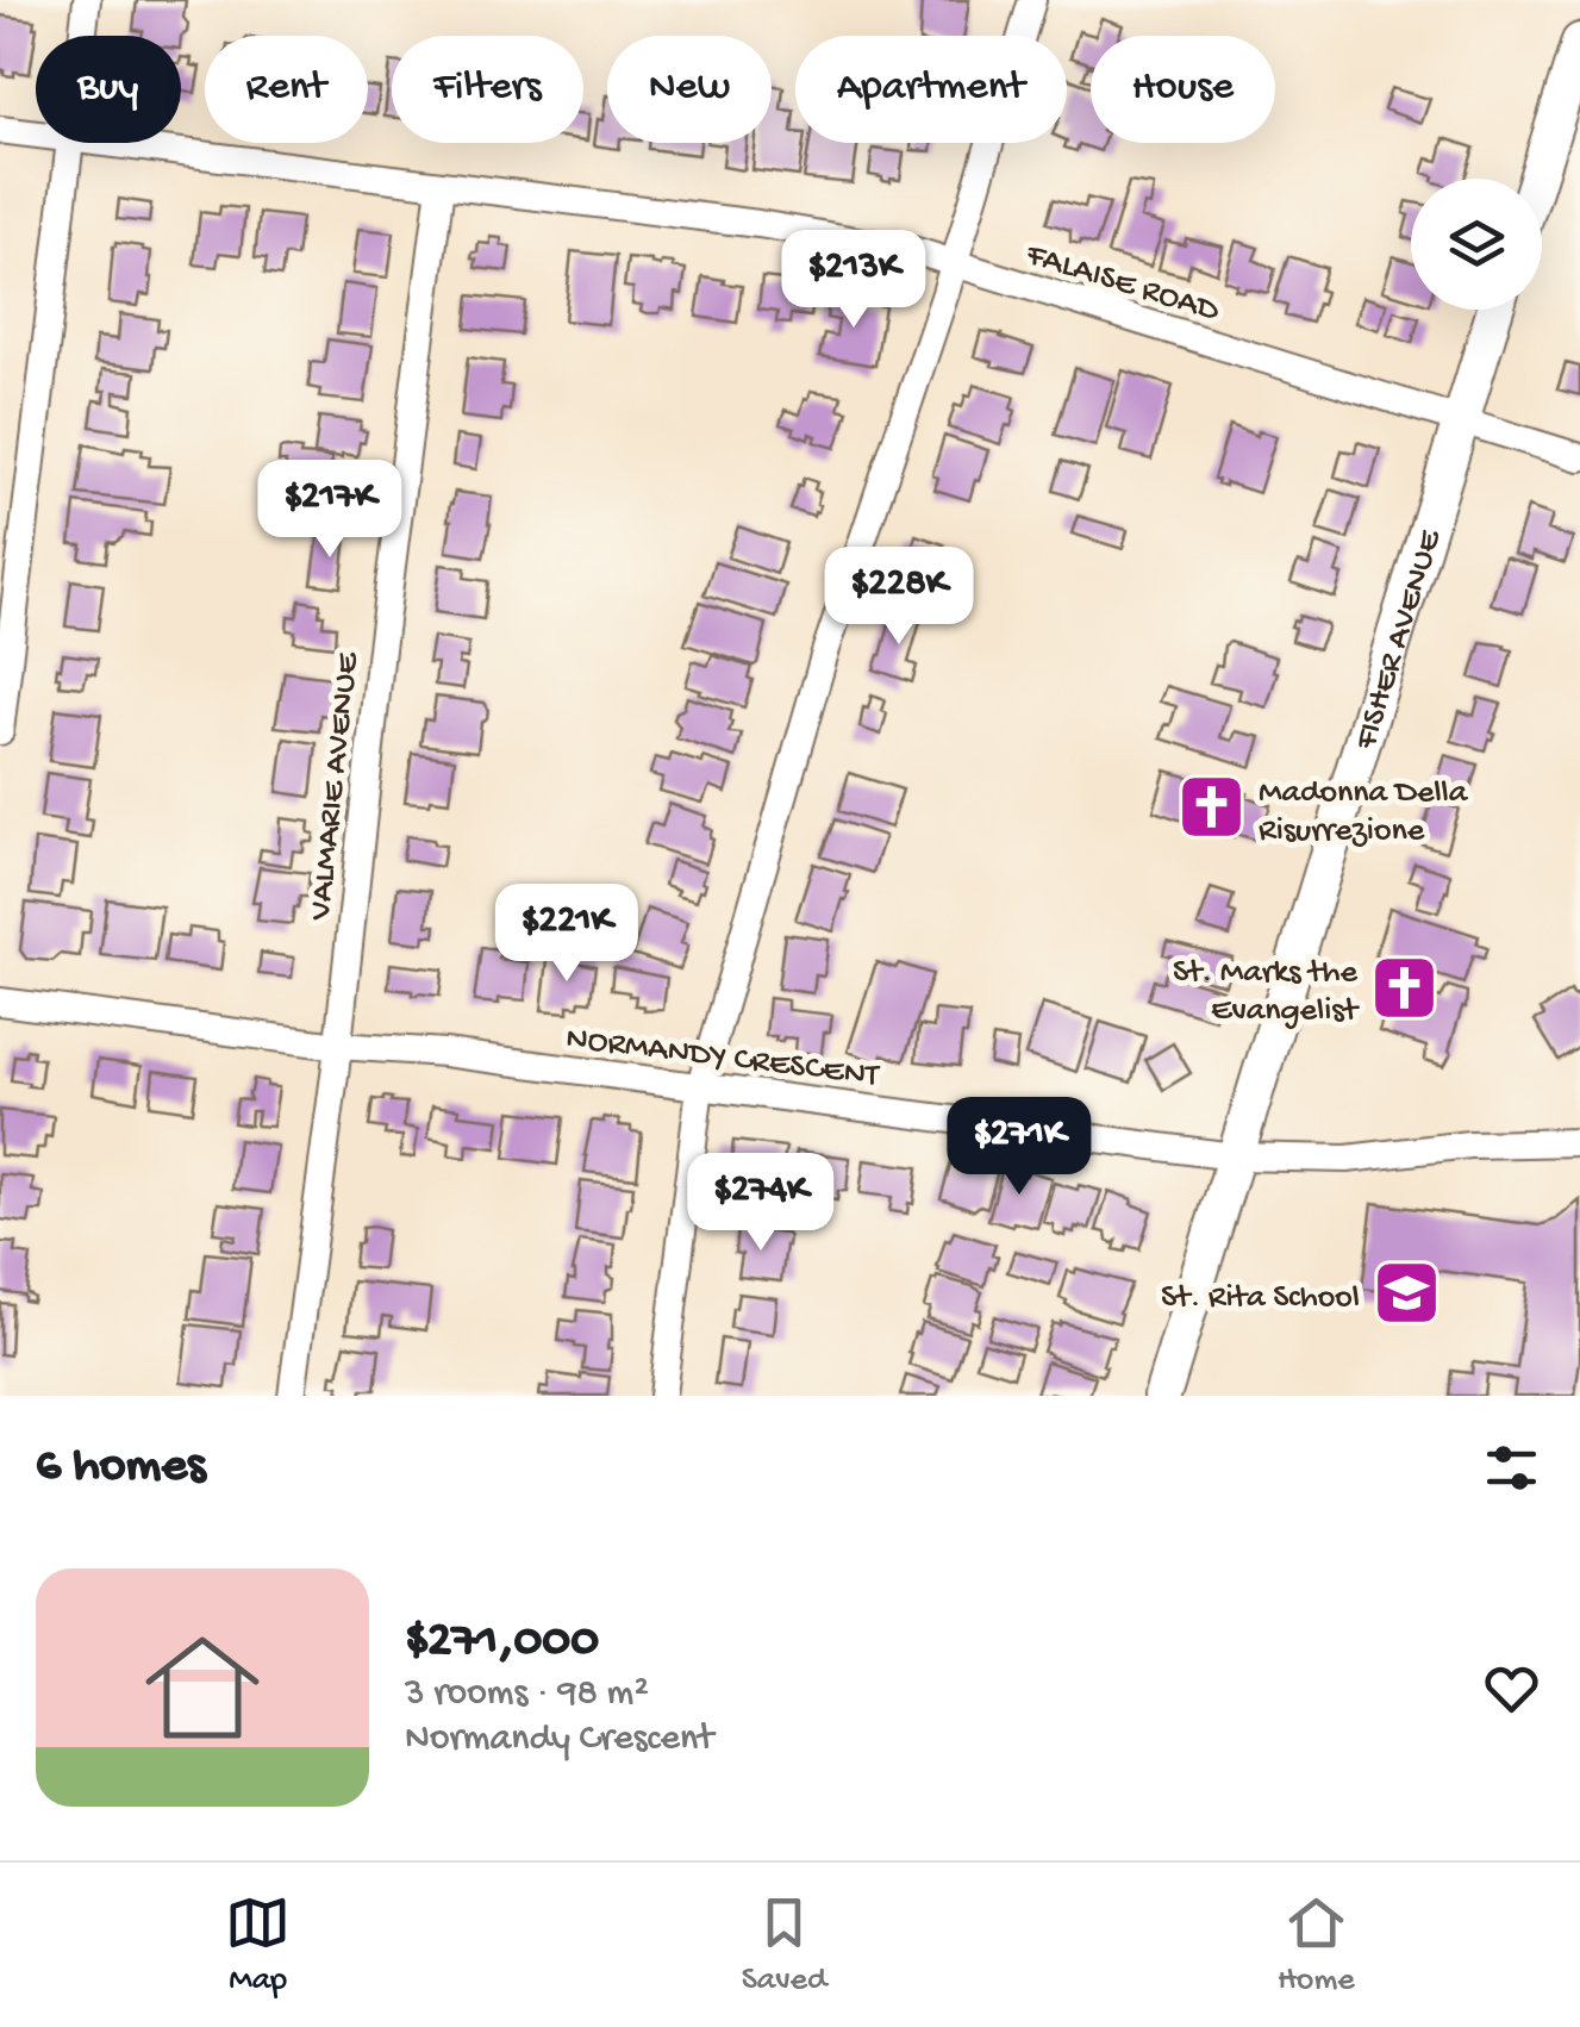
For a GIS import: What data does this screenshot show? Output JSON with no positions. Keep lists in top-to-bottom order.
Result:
{
  "streets": {
    "main road": ["FISHER AVENUE"],
    "street": ["FALAISE ROAD", "VALMARIE AVENUE", "NORMANDY CRESCENT"]
  },
  "crossings": [
    ["FALAISE ROAD", "FISHER AVENUE"],
    ["FALAISE ROAD", "VALMARIE AVENUE"],
    ["FISHER AVENUE", "NORMANDY CRESCENT"],
    ["VALMARIE AVENUE", "NORMANDY CRESCENT"]
  ],
  "places": {
    "church": ["Madonna Della Risurrezione", "St. Marks the Evangelist"],
    "school or university": ["St. Rita School"]
  },
  "page": {
    "chip": [
      "Buy",
      "Rent",
      "Filters",
      "New",
      "Apartment",
      "House"
    ],
    "price": [
      "$213K",
      "$217K",
      "$228K",
      "$221K",
      "$271K",
      "$274K"
    ],
    "heading": "6 homes",
    "list": [
      {
        "name": "$271,000",
        "note": "3 rooms · 98 m² · Normandy Crescent"
      }
    ],
    "tabs": ["Map", "Saved", "Home"]
  }
}
